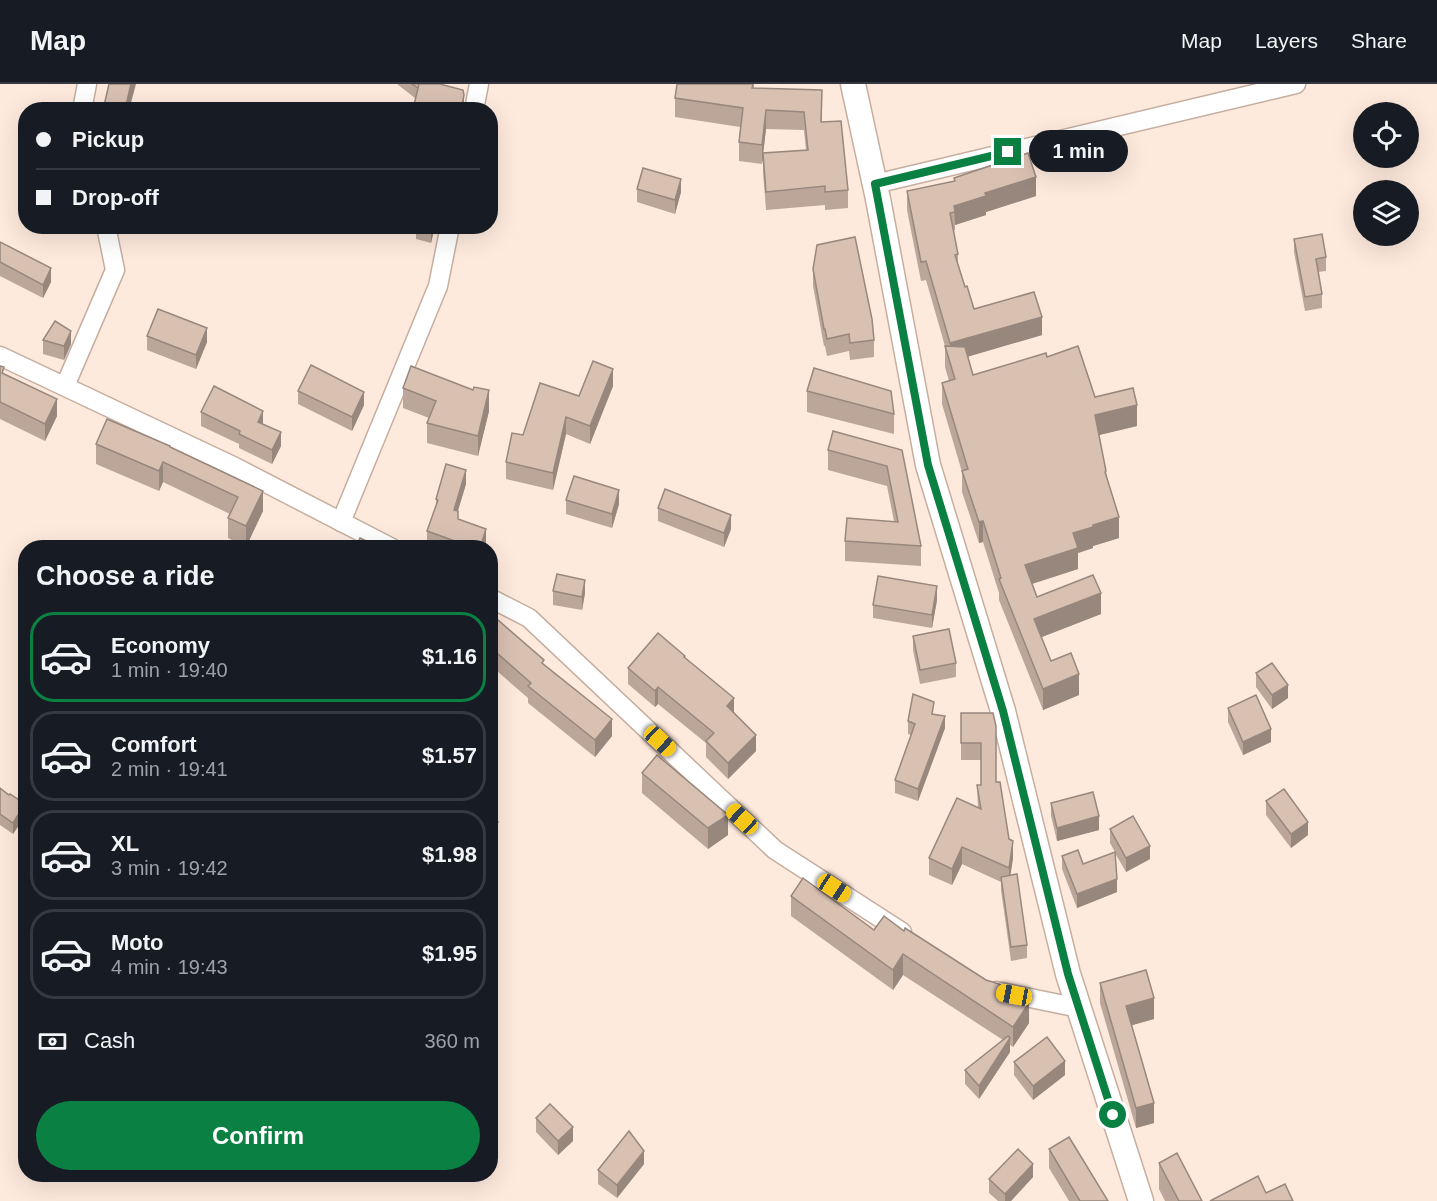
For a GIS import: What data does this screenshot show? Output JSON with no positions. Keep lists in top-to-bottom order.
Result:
{
  "page": {
    "header": "Map",
    "nav": ["Map", "Layers", "Share"],
    "banner": ["Pickup", "Drop-off"],
    "bubble": "1 min",
    "heading": "Choose a ride",
    "list": [
      {
        "name": "Economy",
        "note": "1 min · 19:40",
        "value": "$1.16"
      },
      {
        "name": "Comfort",
        "note": "2 min · 19:41",
        "value": "$1.57"
      },
      {
        "name": "XL",
        "note": "3 min · 19:42",
        "value": "$1.98"
      },
      {
        "name": "Moto",
        "note": "4 min · 19:43",
        "value": "$1.95"
      }
    ],
    "pay": ["Cash", "360 m"],
    "buttons": "Confirm"
  }
}
